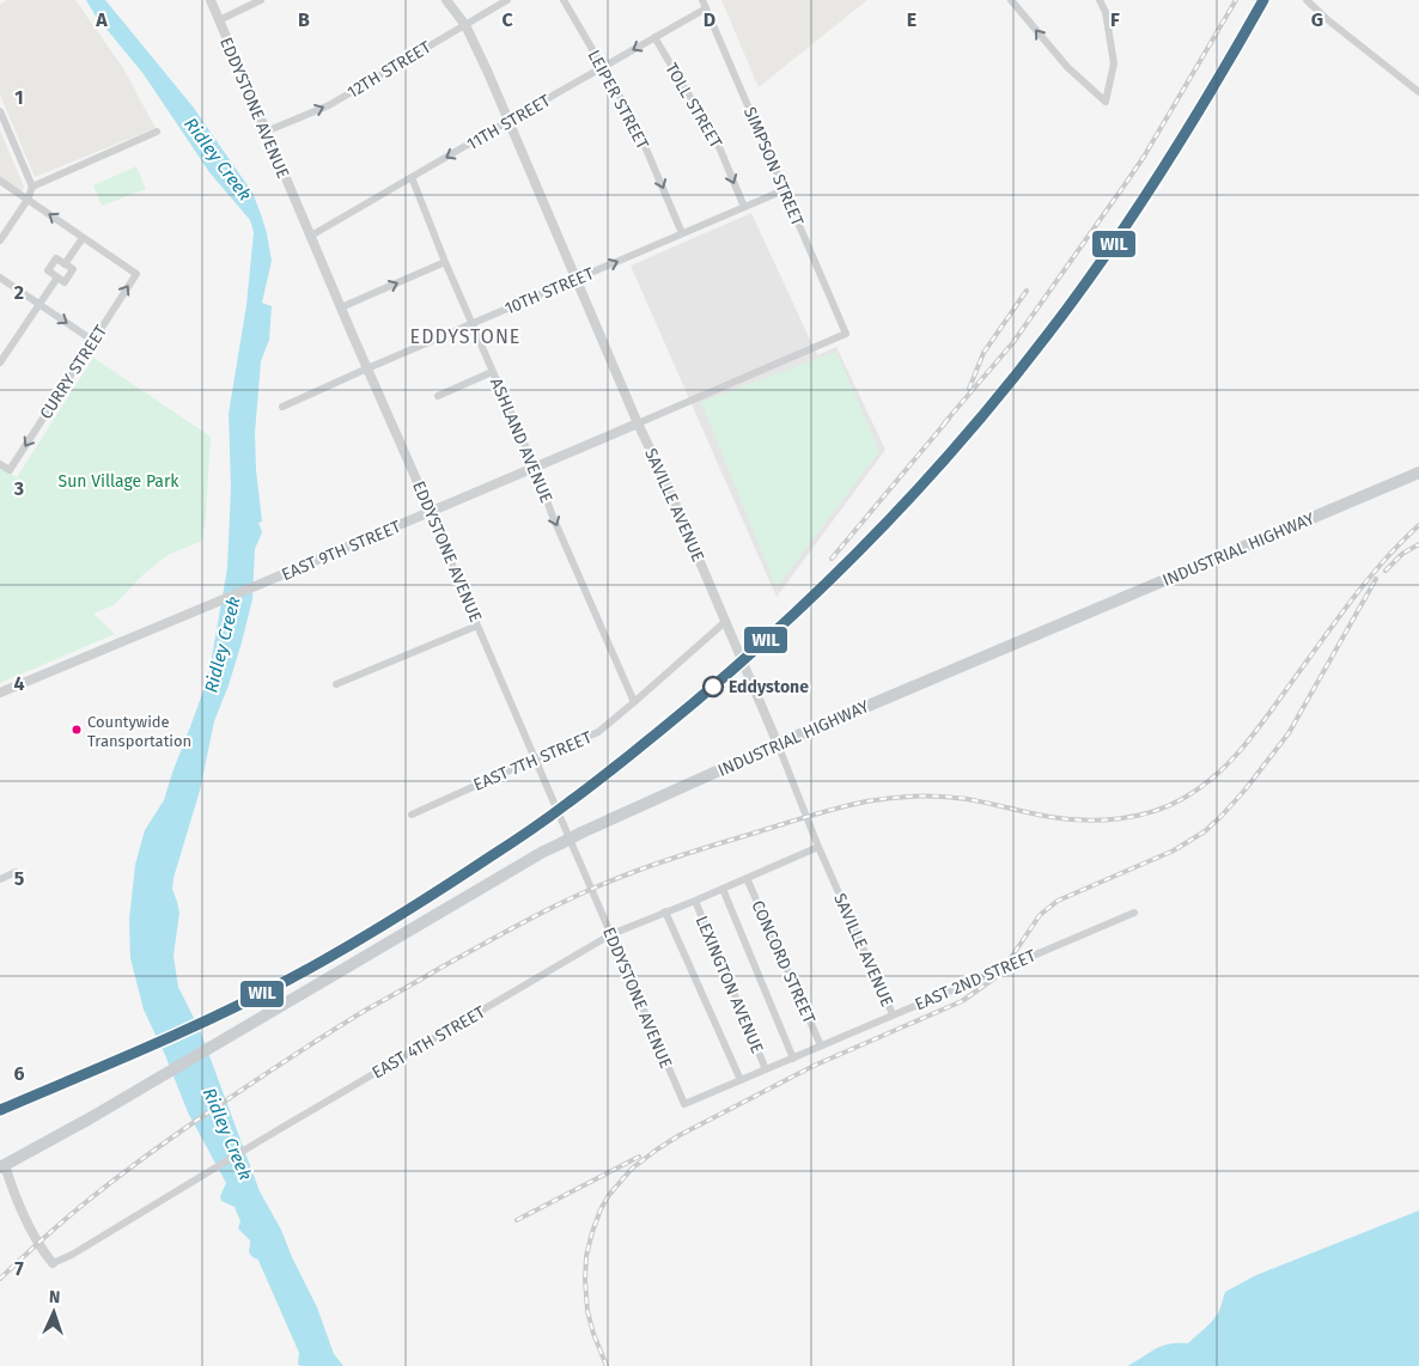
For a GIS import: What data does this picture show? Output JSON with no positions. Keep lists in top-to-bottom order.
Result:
{
  "streets": {
    "main road": ["INDUSTRIAL HIGHWAY"],
    "street": [
      "12TH STREET",
      "LEIPER STREET",
      "TOLL STREET",
      "EDDYSTONE AVENUE",
      "11TH STREET",
      "SIMPSON STREET",
      "10TH STREET",
      "CURRY STREET",
      "ASHLAND AVENUE",
      "SAVILLE AVENUE",
      "EAST 9TH STREET",
      "EAST 7TH STREET",
      "CONCORD STREET",
      "EAST 2ND STREET",
      "LEXINGTON AVENUE",
      "EAST 4TH STREET"
    ]
  },
  "crossings": [
    ["12TH STREET", "EDDYSTONE AVENUE"],
    ["12TH STREET", "SAVILLE AVENUE"],
    ["LEIPER STREET", "11TH STREET"],
    ["LEIPER STREET", "10TH STREET"],
    ["TOLL STREET", "11TH STREET"],
    ["TOLL STREET", "10TH STREET"],
    ["EDDYSTONE AVENUE", "11TH STREET"],
    ["EDDYSTONE AVENUE", "10TH STREET"],
    ["EDDYSTONE AVENUE", "EAST 9TH STREET"],
    ["EDDYSTONE AVENUE", "EAST 7TH STREET"],
    ["EDDYSTONE AVENUE", "EAST 2ND STREET"],
    ["EDDYSTONE AVENUE", "EAST 4TH STREET"],
    ["11TH STREET", "SIMPSON STREET"],
    ["11TH STREET", "ASHLAND AVENUE"],
    ["11TH STREET", "SAVILLE AVENUE"],
    ["SIMPSON STREET", "10TH STREET"],
    ["SIMPSON STREET", "EAST 9TH STREET"],
    ["10TH STREET", "ASHLAND AVENUE"],
    ["10TH STREET", "SAVILLE AVENUE"],
    ["ASHLAND AVENUE", "EAST 9TH STREET"],
    ["ASHLAND AVENUE", "EAST 7TH STREET"],
    ["SAVILLE AVENUE", "INDUSTRIAL HIGHWAY"],
    ["SAVILLE AVENUE", "EAST 9TH STREET"],
    ["SAVILLE AVENUE", "EAST 7TH STREET"],
    ["SAVILLE AVENUE", "EAST 2ND STREET"],
    ["SAVILLE AVENUE", "EAST 4TH STREET"],
    ["CONCORD STREET", "EAST 2ND STREET"],
    ["CONCORD STREET", "EAST 4TH STREET"],
    ["EAST 2ND STREET", "LEXINGTON AVENUE"],
    ["LEXINGTON AVENUE", "EAST 4TH STREET"]
  ],
  "one_way": [
    "12TH STREET",
    "LEIPER STREET",
    "TOLL STREET",
    "11TH STREET",
    "ASHLAND AVENUE"
  ],
  "districts": ["EDDYSTONE"],
  "water": ["Ridley Creek"],
  "parks": ["Sun Village Park"],
  "places": ["Eddystone", "Countywide Transportation"],
  "lines": ["transit line WIL"],
  "north": "top",
  "grid": {
    "columns": [
      "A",
      "B",
      "C",
      "D",
      "E",
      "F",
      "G"
    ],
    "rows": [
      "1",
      "2",
      "3",
      "4",
      "5",
      "6",
      "7"
    ]
  }
}
